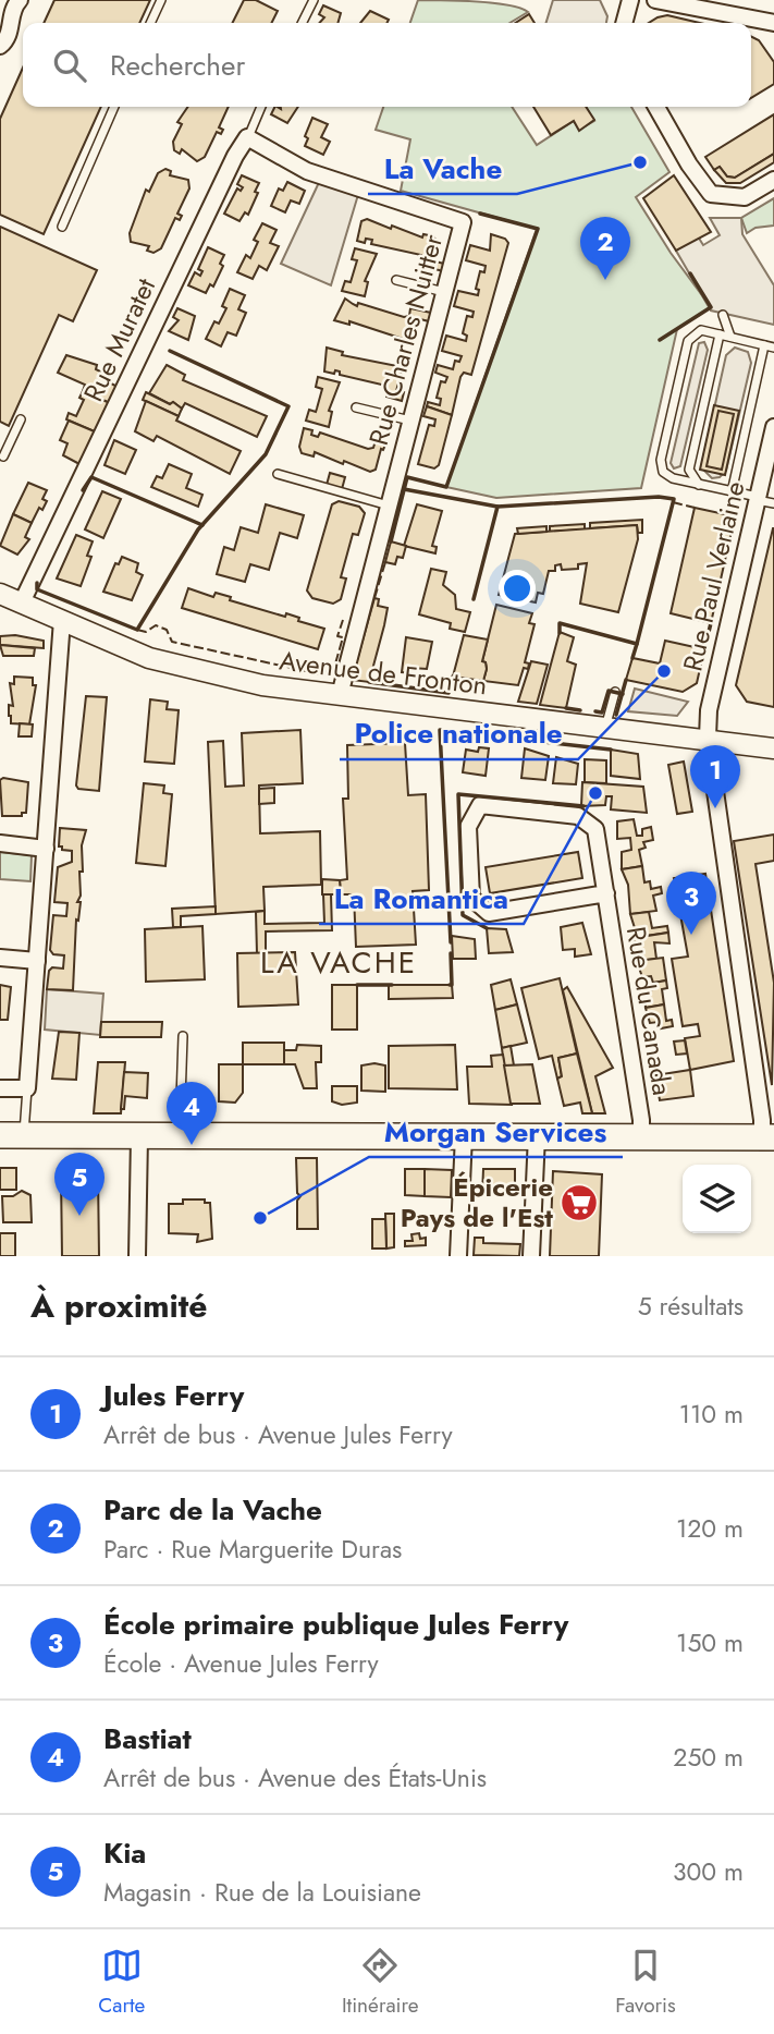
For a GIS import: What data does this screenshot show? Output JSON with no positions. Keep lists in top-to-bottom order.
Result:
{
  "streets": {
    "street": [
      "Rue Muratet",
      "Rue Charles Nuitter",
      "Rue Paul Verlaine",
      "Avenue de Fronton",
      "Rue du Canada"
    ]
  },
  "crossings": [
    ["Rue Muratet", "Rue Charles Nuitter"],
    ["Rue Muratet", "Avenue de Fronton"],
    ["Rue Charles Nuitter", "Avenue de Fronton"],
    ["Rue Paul Verlaine", "Avenue de Fronton"]
  ],
  "districts": ["LA VACHE"],
  "places": {
    "other": [
      "La Vache",
      "Police nationale",
      "La Romantica",
      "Morgan Services"
    ],
    "supermarket": ["Épicerie Pays de l'Est"]
  },
  "page": {
    "search": "Rechercher",
    "pins": [
      "2",
      "1",
      "3",
      "4",
      "5"
    ],
    "heading": ["À proximité", "5 résultats"],
    "list": [
      {
        "mark": "1",
        "name": "Jules Ferry",
        "note": "Arrêt de bus · Avenue Jules Ferry",
        "value": "110 m"
      },
      {
        "mark": "2",
        "name": "Parc de la Vache",
        "note": "Parc · Rue Marguerite Duras",
        "value": "120 m"
      },
      {
        "mark": "3",
        "name": "École primaire publique Jules Ferry",
        "note": "École · Avenue Jules Ferry",
        "value": "150 m"
      },
      {
        "mark": "4",
        "name": "Bastiat",
        "note": "Arrêt de bus · Avenue des États-Unis",
        "value": "250 m"
      },
      {
        "mark": "5",
        "name": "Kia",
        "note": "Magasin · Rue de la Louisiane",
        "value": "300 m"
      }
    ],
    "nav": ["Carte", "Itinéraire", "Favoris"]
  }
}
